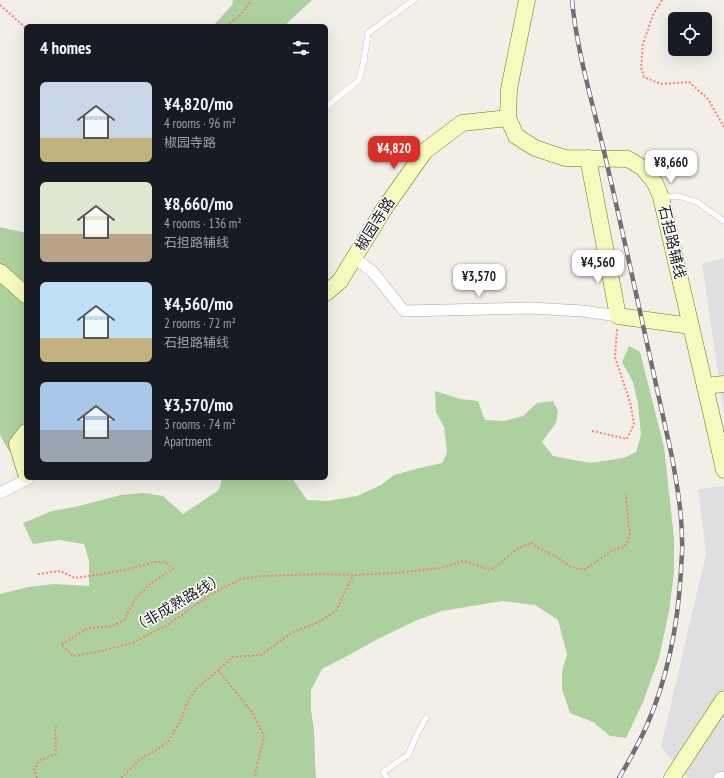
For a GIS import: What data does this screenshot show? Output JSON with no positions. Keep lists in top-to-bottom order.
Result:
{
  "streets": {
    "main road": ["椒园寺路", "石担路辅线"],
    "path": ["（非成熟路线）"]
  },
  "crossings": [
    ["椒园寺路", "石担路辅线"]
  ],
  "page": {
    "heading": "4 homes",
    "list": [
      {
        "name": "¥4,820/mo",
        "note": "4 rooms · 96 m² · 椒园寺路"
      },
      {
        "name": "¥8,660/mo",
        "note": "4 rooms · 136 m² · 石担路辅线"
      },
      {
        "name": "¥4,560/mo",
        "note": "2 rooms · 72 m² · 石担路辅线"
      },
      {
        "name": "¥3,570/mo",
        "note": "3 rooms · 74 m² · Apartment"
      }
    ],
    "price": [
      "¥4,820",
      "¥8,660",
      "¥4,560",
      "¥3,570"
    ]
  }
}
